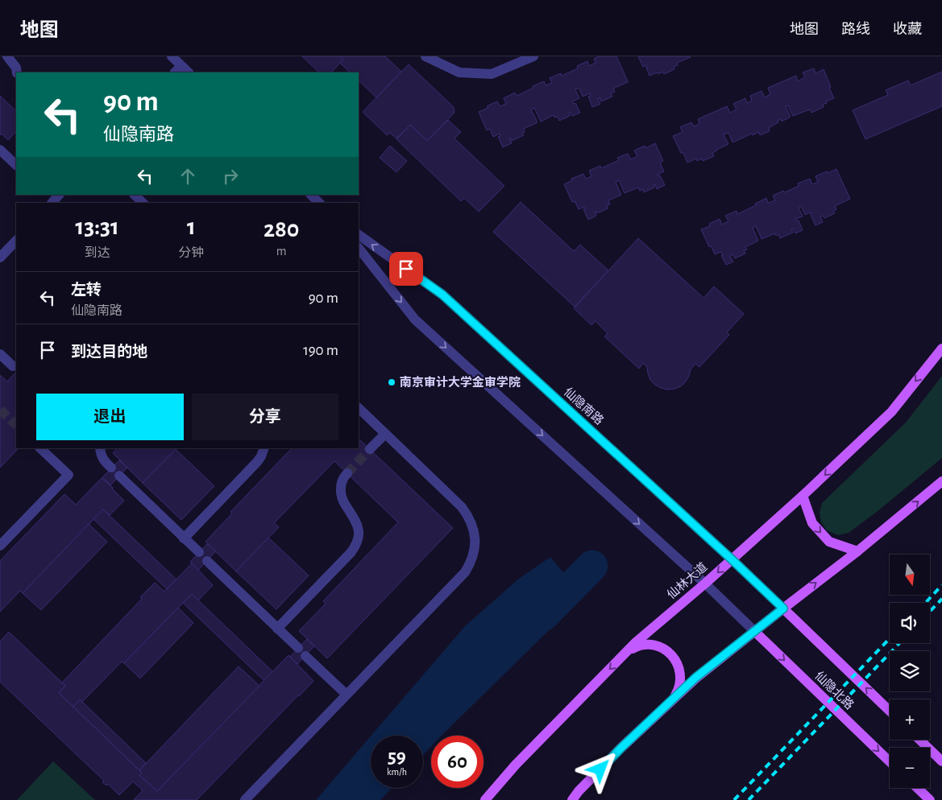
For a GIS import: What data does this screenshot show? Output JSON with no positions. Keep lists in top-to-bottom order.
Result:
{
  "streets": {
    "main road": ["仙林大道", "仙隐北路"],
    "street": ["仙隐南路"]
  },
  "crossings": [
    ["仙隐南路", "仙林大道"],
    ["仙隐南路", "仙隐北路"]
  ],
  "places": ["南京审计大学金审学院"],
  "north": "bottom",
  "page": {
    "header": "地图",
    "nav": ["地图", "路线", "收藏"],
    "turn": ["90 m", "仙隐南路"],
    "eta": [
      "13:31",
      "到达",
      "1",
      "分钟",
      "280",
      "m"
    ],
    "list": [
      {
        "name": "左转",
        "note": "仙隐南路",
        "value": "90 m"
      },
      {
        "name": "到达目的地",
        "value": "190 m"
      }
    ],
    "buttons": ["退出", "分享"],
    "map_buttons": ["+", "−"],
    "speed": "59 km/h",
    "limit": "60"
  }
}
